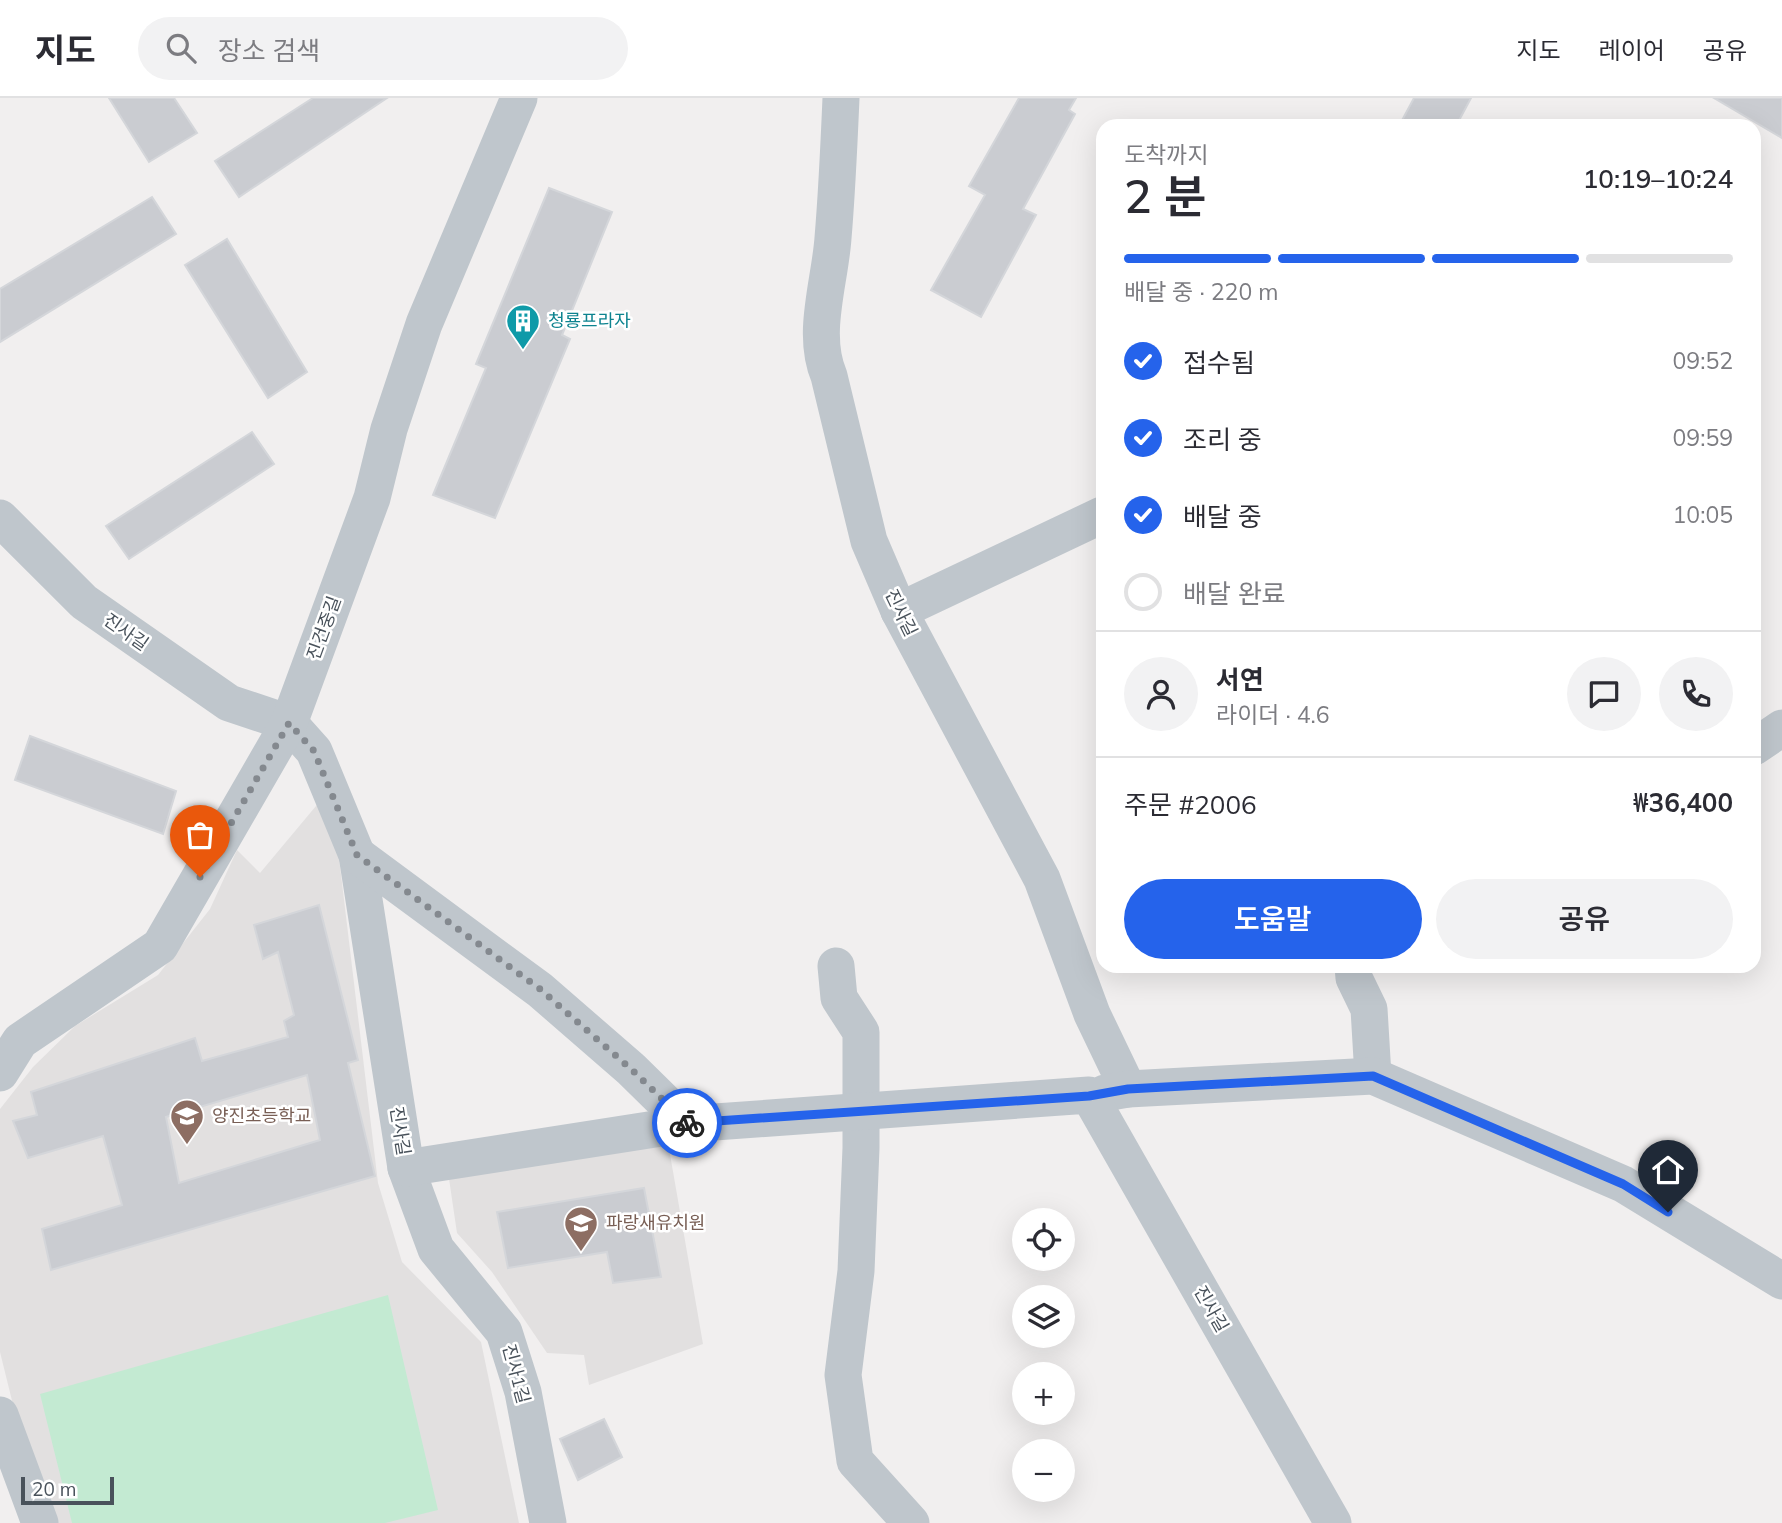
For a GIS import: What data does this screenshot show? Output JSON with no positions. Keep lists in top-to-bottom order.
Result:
{
  "streets": {
    "street": ["진사길", "진건중길", "진사1길"]
  },
  "crossings": [
    ["진사길", "진건중길"],
    ["진사길", "진사1길"]
  ],
  "places": {
    "building": ["청룡프라자"],
    "school or university": ["양진초등학교", "파랑새유치원"]
  },
  "scale_bar": "20 m",
  "page": {
    "header": "지도",
    "search": "장소 검색",
    "nav": ["지도", "레이어", "공유"],
    "heading": ["2 분", "도착까지", "10:19–10:24"],
    "panel": [
      "서연",
      "라이더 · 4.6",
      "주문 #2006",
      "₩36,400"
    ],
    "bar": "배달 중 · 220 m",
    "list": [
      ["접수됨", "09:52"],
      ["조리 중", "09:59"],
      ["배달 중", "10:05"],
      "배달 완료"
    ],
    "buttons": ["도움말", "공유"],
    "map_buttons": ["+", "−"],
    "scale": "20 m"
  }
}
